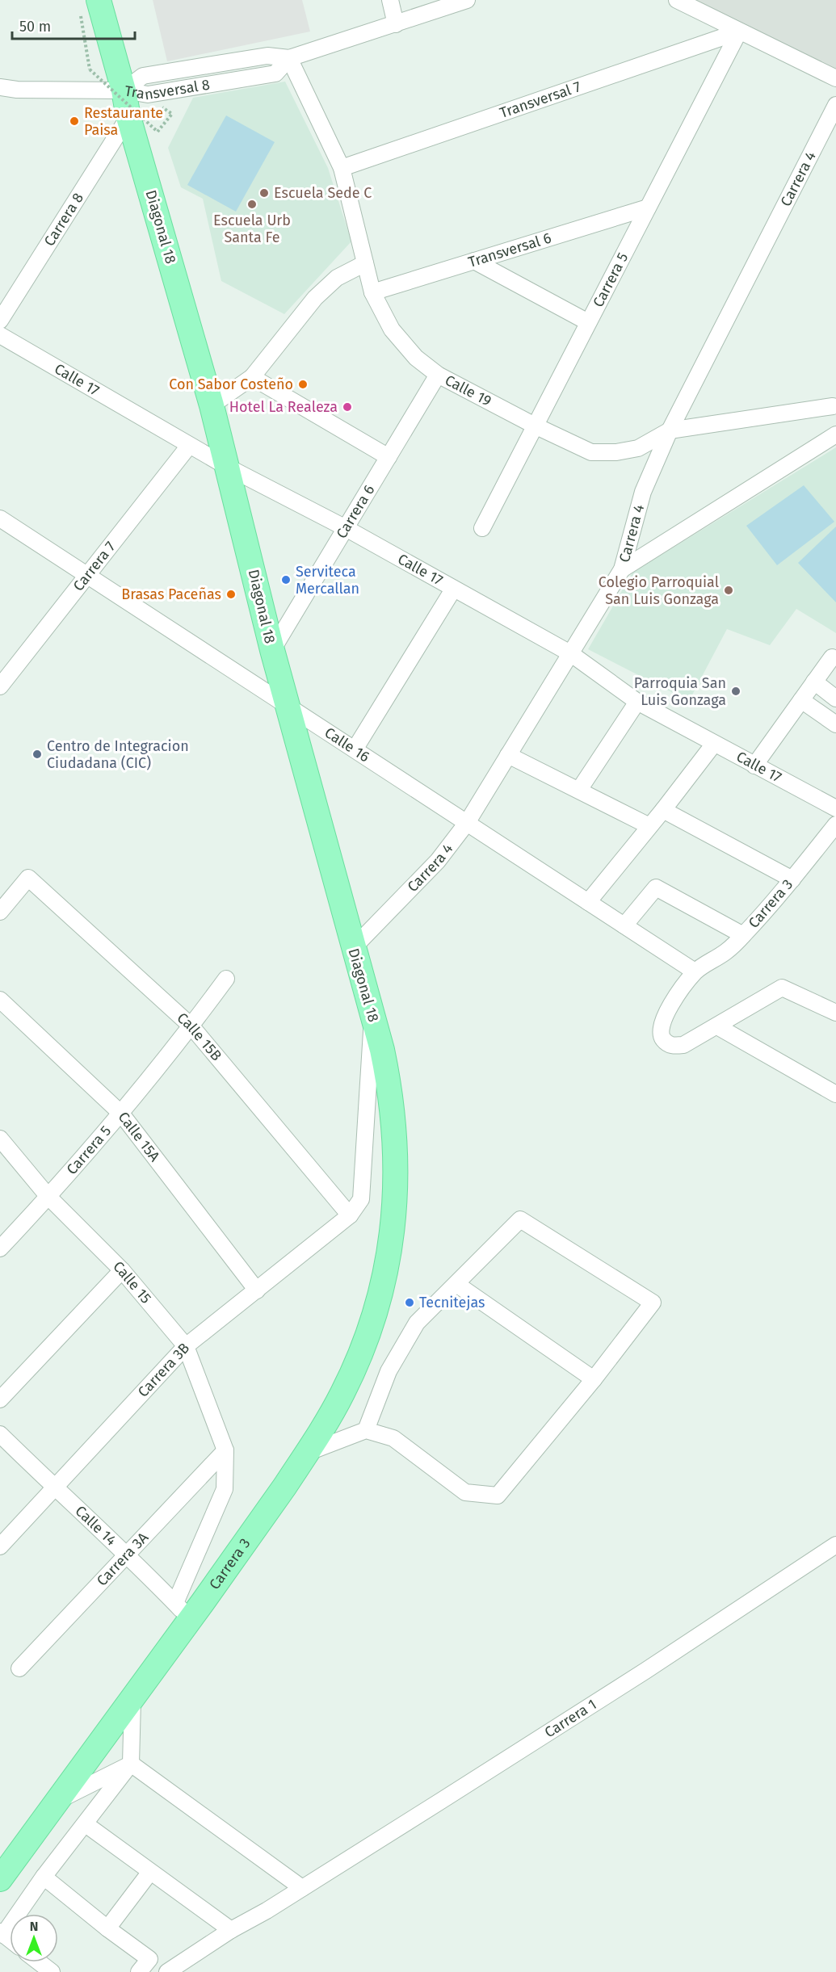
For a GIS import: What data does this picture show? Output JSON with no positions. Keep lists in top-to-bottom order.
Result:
{
  "streets": {
    "main road": ["Diagonal 18", "Carrera 3"],
    "street": [
      "Transversal 8",
      "Transversal 7",
      "Carrera 4",
      "Carrera 8",
      "Transversal 6",
      "Carrera 5",
      "Calle 17",
      "Calle 19",
      "Carrera 6",
      "Carrera 7",
      "Calle 16",
      "Calle 15B",
      "Calle 15A",
      "Calle 15",
      "Carrera 3B",
      "Calle 14",
      "Carrera 3A",
      "Carrera 1"
    ]
  },
  "crossings": [
    ["Transversal 8", "Diagonal 18"],
    ["Transversal 8", "Calle 19"],
    ["Transversal 7", "Carrera 5"],
    ["Transversal 7", "Calle 19"],
    ["Carrera 4", "Diagonal 18"],
    ["Carrera 4", "Calle 17"],
    ["Carrera 4", "Calle 19"],
    ["Carrera 4", "Calle 16"],
    ["Carrera 8", "Diagonal 18"],
    ["Diagonal 18", "Calle 17"],
    ["Diagonal 18", "Carrera 6"],
    ["Diagonal 18", "Calle 16"],
    ["Diagonal 18", "Carrera 3"],
    ["Transversal 6", "Carrera 5"],
    ["Transversal 6", "Calle 19"],
    ["Carrera 5", "Calle 19"],
    ["Carrera 5", "Calle 15B"],
    ["Carrera 5", "Calle 15A"],
    ["Carrera 5", "Calle 15"],
    ["Calle 17", "Carrera 6"],
    ["Calle 17", "Carrera 7"],
    ["Calle 19", "Carrera 6"],
    ["Carrera 7", "Calle 16"],
    ["Calle 16", "Carrera 3"],
    ["Carrera 3", "Calle 14"],
    ["Calle 15B", "Carrera 3B"],
    ["Calle 15A", "Carrera 3B"],
    ["Calle 15", "Carrera 3B"],
    ["Calle 15", "Carrera 3A"],
    ["Carrera 3B", "Calle 14"],
    ["Calle 14", "Carrera 3A"]
  ],
  "places": [
    "Restaurante Paisa",
    "Escuela Sede C",
    "Escuela Urb Santa Fe",
    "Con Sabor Costeño",
    "Hotel La Realeza",
    "Serviteca Mercallan",
    "Colegio Parroquial San Luis Gonzaga",
    "Brasas Paceñas",
    "Parroquia San Luis Gonzaga",
    "Centro de Integracion Ciudadana (CIC)",
    "Tecnitejas"
  ],
  "scale_bar": "50 m",
  "north": "top"
}
